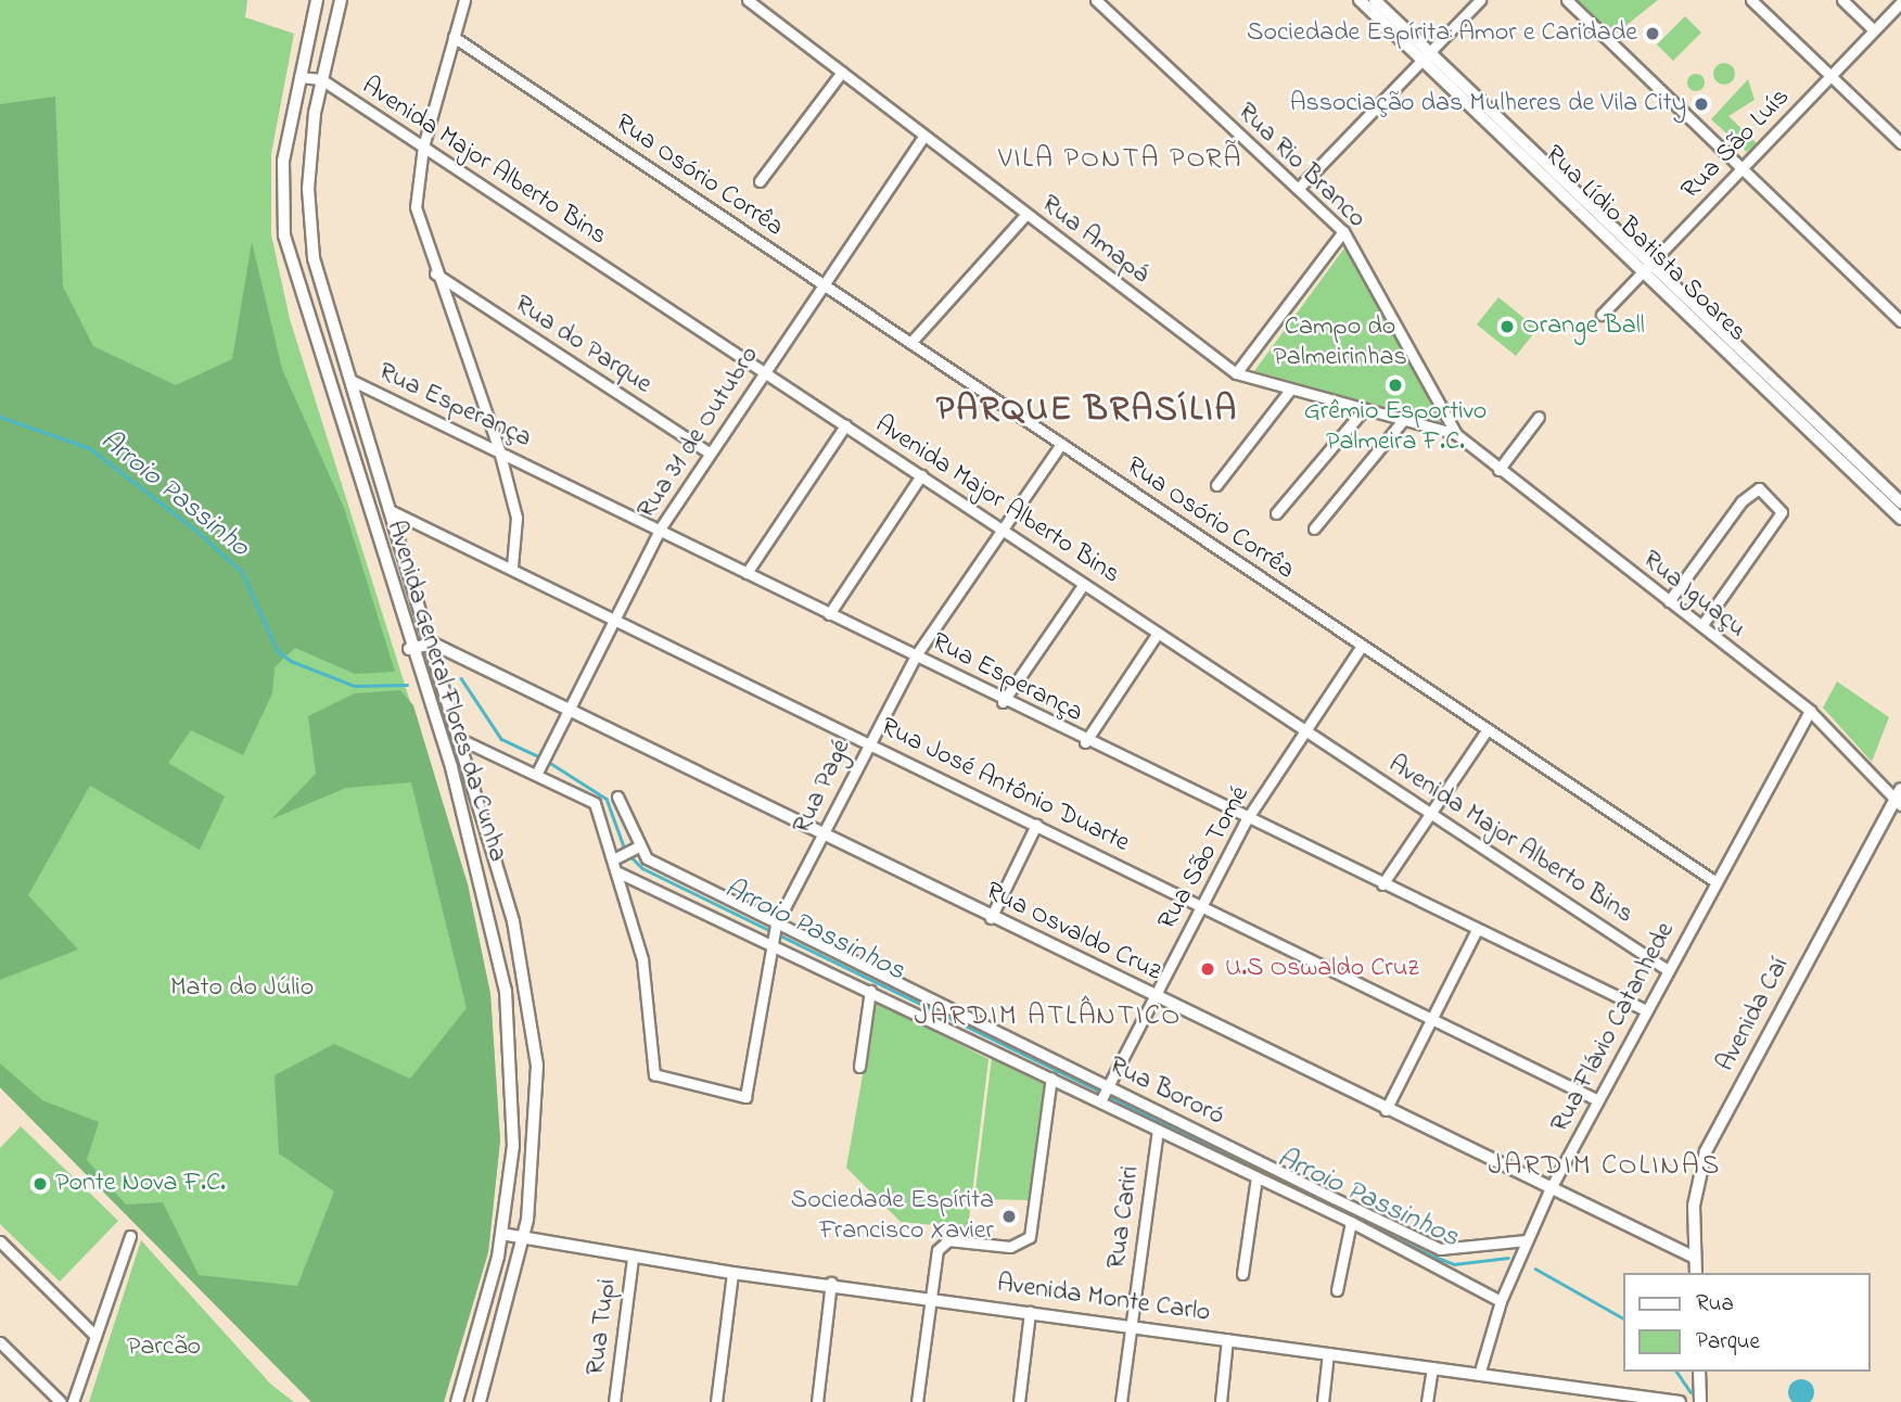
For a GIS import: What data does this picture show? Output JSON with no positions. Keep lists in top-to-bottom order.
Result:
{
  "streets": {
    "main road": [
      "Rua Lídio Batista Soares",
      "Avenida General Flores da Cunha",
      "Rua Osvaldo Cruz",
      "Avenida Caí",
      "Avenida Monte Carlo"
    ],
    "street": [
      "Rua São Luís",
      "Avenida Major Alberto Bins",
      "Rua Rio Branco",
      "Rua Osório Corrêa",
      "Rua Amapá",
      "Rua do Parque",
      "Rua Esperança",
      "Rua 31 de Outubro",
      "Rua Iguaçu",
      "Rua José Antônio Duarte",
      "Rua Pagé",
      "Rua São Tomé",
      "Rua Flávio Catanhede",
      "Rua Bororó",
      "Rua Cariri",
      "Rua Tupi"
    ]
  },
  "crossings": [
    ["Rua São Luís", "Rua Lídio Batista Soares"],
    ["Avenida Major Alberto Bins", "Rua 31 de Outubro"],
    ["Avenida Major Alberto Bins", "Avenida General Flores da Cunha"],
    ["Avenida Major Alberto Bins", "Rua Pagé"],
    ["Avenida Major Alberto Bins", "Rua São Tomé"],
    ["Avenida Major Alberto Bins", "Rua Flávio Catanhede"],
    ["Rua Rio Branco", "Rua Amapá"],
    ["Rua Rio Branco", "Rua Iguaçu"],
    ["Rua Osório Corrêa", "Rua 31 de Outubro"],
    ["Rua Osório Corrêa", "Rua Pagé"],
    ["Rua Osório Corrêa", "Rua São Tomé"],
    ["Rua Osório Corrêa", "Rua Flávio Catanhede"],
    ["Rua Amapá", "Rua 31 de Outubro"],
    ["Rua Amapá", "Rua Iguaçu"],
    ["Rua do Parque", "Rua 31 de Outubro"],
    ["Rua Esperança", "Rua 31 de Outubro"],
    ["Rua Esperança", "Avenida General Flores da Cunha"],
    ["Rua Esperança", "Rua Pagé"],
    ["Rua Esperança", "Rua São Tomé"],
    ["Rua Esperança", "Rua Flávio Catanhede"],
    ["Rua 31 de Outubro", "Rua José Antônio Duarte"],
    ["Rua 31 de Outubro", "Rua Osvaldo Cruz"],
    ["Rua Iguaçu", "Avenida Caí"],
    ["Rua Iguaçu", "Rua Flávio Catanhede"],
    ["Avenida General Flores da Cunha", "Rua José Antônio Duarte"],
    ["Avenida General Flores da Cunha", "Rua Osvaldo Cruz"],
    ["Avenida General Flores da Cunha", "Avenida Monte Carlo"],
    ["Rua José Antônio Duarte", "Rua Pagé"],
    ["Rua José Antônio Duarte", "Rua São Tomé"],
    ["Rua José Antônio Duarte", "Rua Flávio Catanhede"],
    ["Rua Pagé", "Rua Osvaldo Cruz"],
    ["Rua Pagé", "Rua Bororó"],
    ["Rua São Tomé", "Rua Osvaldo Cruz"],
    ["Rua São Tomé", "Rua Bororó"],
    ["Rua Osvaldo Cruz", "Avenida Caí"],
    ["Rua Osvaldo Cruz", "Rua Flávio Catanhede"],
    ["Rua Flávio Catanhede", "Rua Bororó"],
    ["Rua Flávio Catanhede", "Avenida Monte Carlo"],
    ["Rua Cariri", "Avenida Monte Carlo"],
    ["Avenida Monte Carlo", "Rua Tupi"]
  ],
  "districts": [
    "VILA PONTA PORÃ",
    "PARQUE BRASÍLIA",
    "JARDIM ATLÂNTICO",
    "JARDIM COLINAS"
  ],
  "water": ["Arroio Passinho", "Arroio Passinhos"],
  "parks": ["Campo do Palmeirinhas", "Mato do Júlio", "Parcão"],
  "places": [
    "Sociedade Espírita: Amor e Caridade",
    "Associação das Mulheres de Vila City",
    "Orange Ball",
    "Grêmio Esportivo Palmeira F.C.",
    "U.S Oswaldo Cruz",
    "Ponte Nova F.C.",
    "Sociedade Espírita Francisco Xavier"
  ],
  "legend": ["Rua", "Parque"]
}
